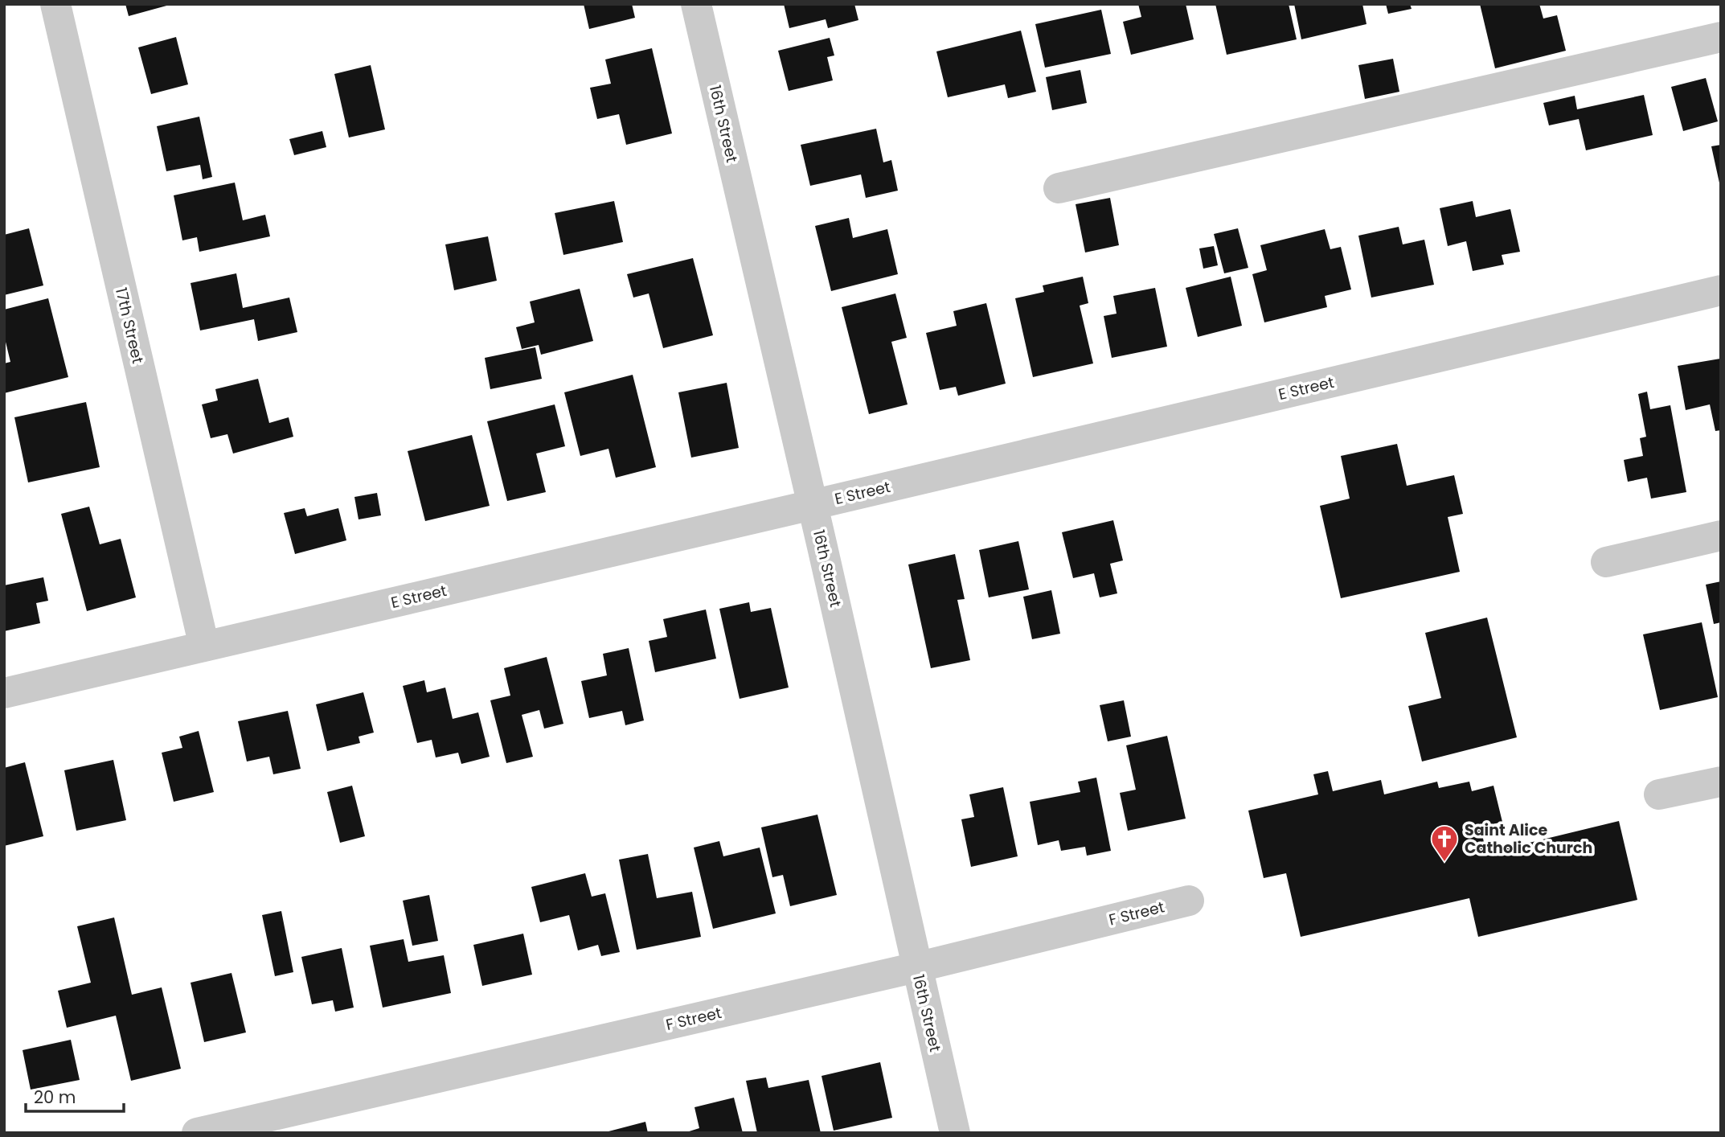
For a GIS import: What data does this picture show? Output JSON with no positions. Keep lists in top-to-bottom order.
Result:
{
  "streets": {
    "street": [
      "16th Street",
      "17th Street",
      "E Street",
      "F Street"
    ]
  },
  "crossings": [
    ["16th Street", "E Street"],
    ["16th Street", "F Street"],
    ["17th Street", "E Street"]
  ],
  "places": {
    "church": ["Saint Alice Catholic Church"]
  },
  "scale_bar": "20 m"
}
